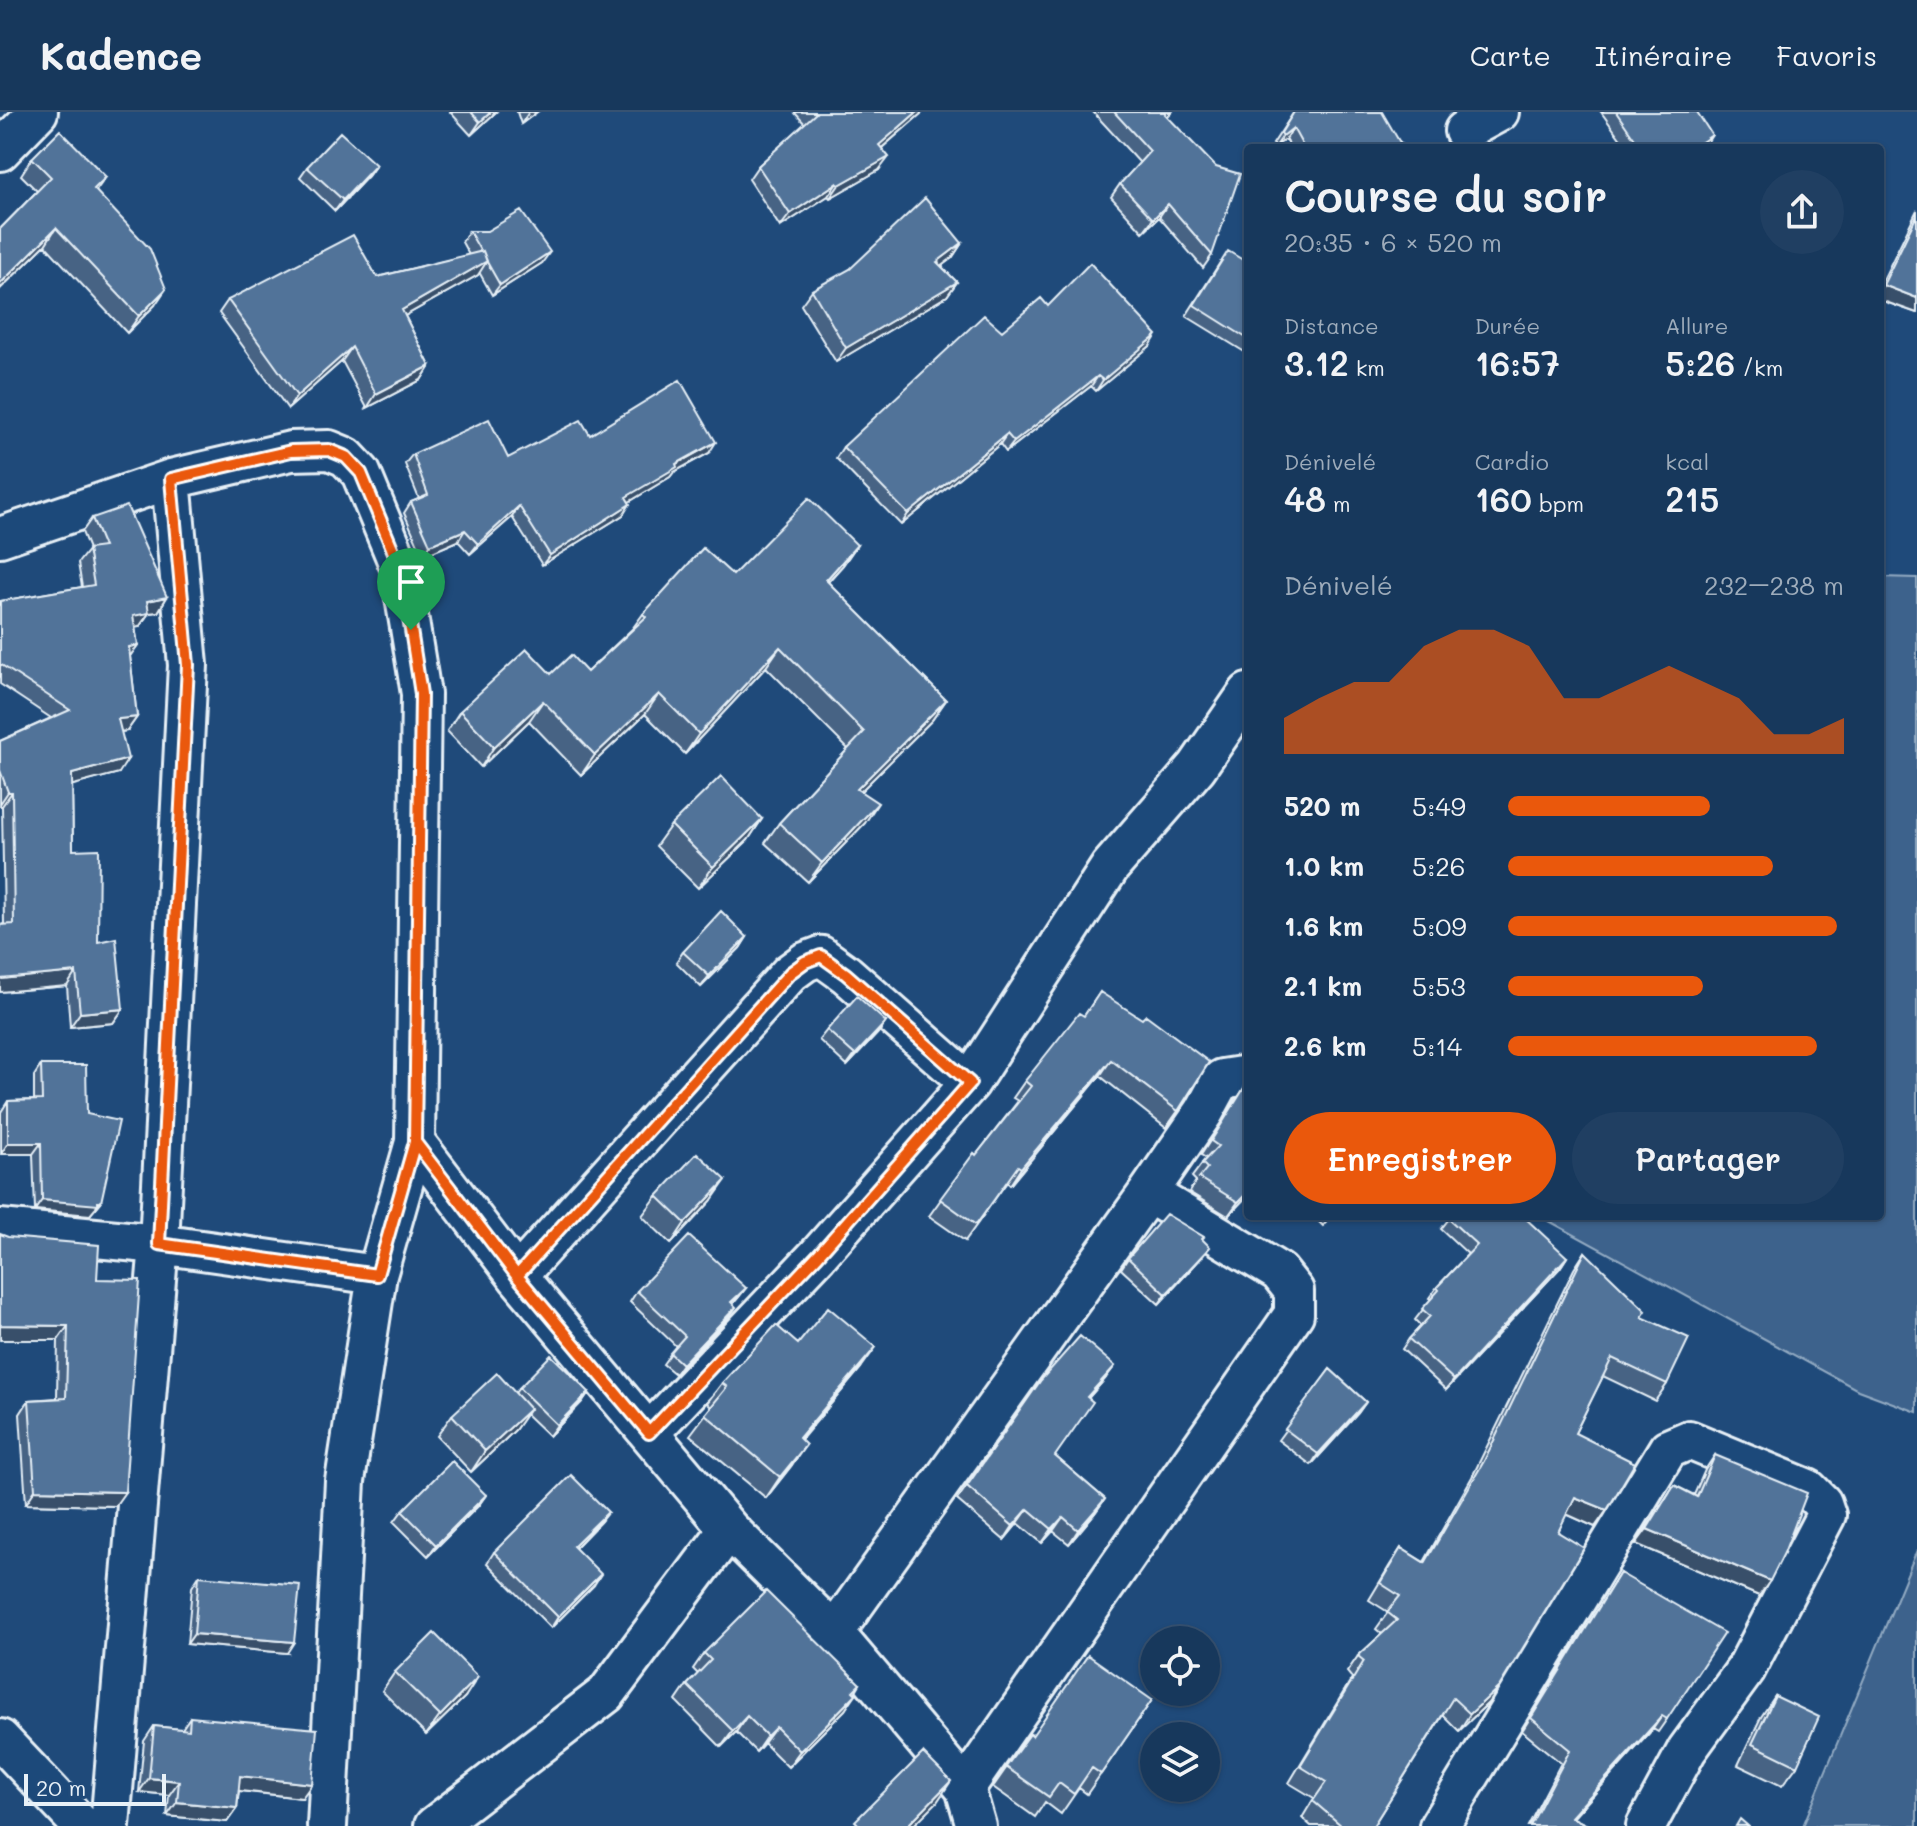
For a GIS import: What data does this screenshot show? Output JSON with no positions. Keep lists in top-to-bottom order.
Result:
{
  "scale_bar": "20 m",
  "page": {
    "header": "Kadence",
    "nav": ["Carte", "Itinéraire", "Favoris"],
    "heading": ["Course du soir", "20:35 · 6 × 520 m"],
    "stats": [
      ["Distance", "3.12 km"],
      ["Durée", "16:57"],
      ["Allure", "5:26 /km"],
      ["Dénivelé", "48 m"],
      ["Cardio", "160 bpm"],
      ["kcal", "215"]
    ],
    "chart": ["Dénivelé", "232–238 m"],
    "list": [
      {
        "name": "520 m",
        "note": "5:49"
      },
      {
        "name": "1.0 km",
        "note": "5:26"
      },
      {
        "name": "1.6 km",
        "note": "5:09"
      },
      {
        "name": "2.1 km",
        "note": "5:53"
      },
      {
        "name": "2.6 km",
        "note": "5:14"
      }
    ],
    "buttons": ["Enregistrer", "Partager"],
    "scale": "20 m"
  }
}
